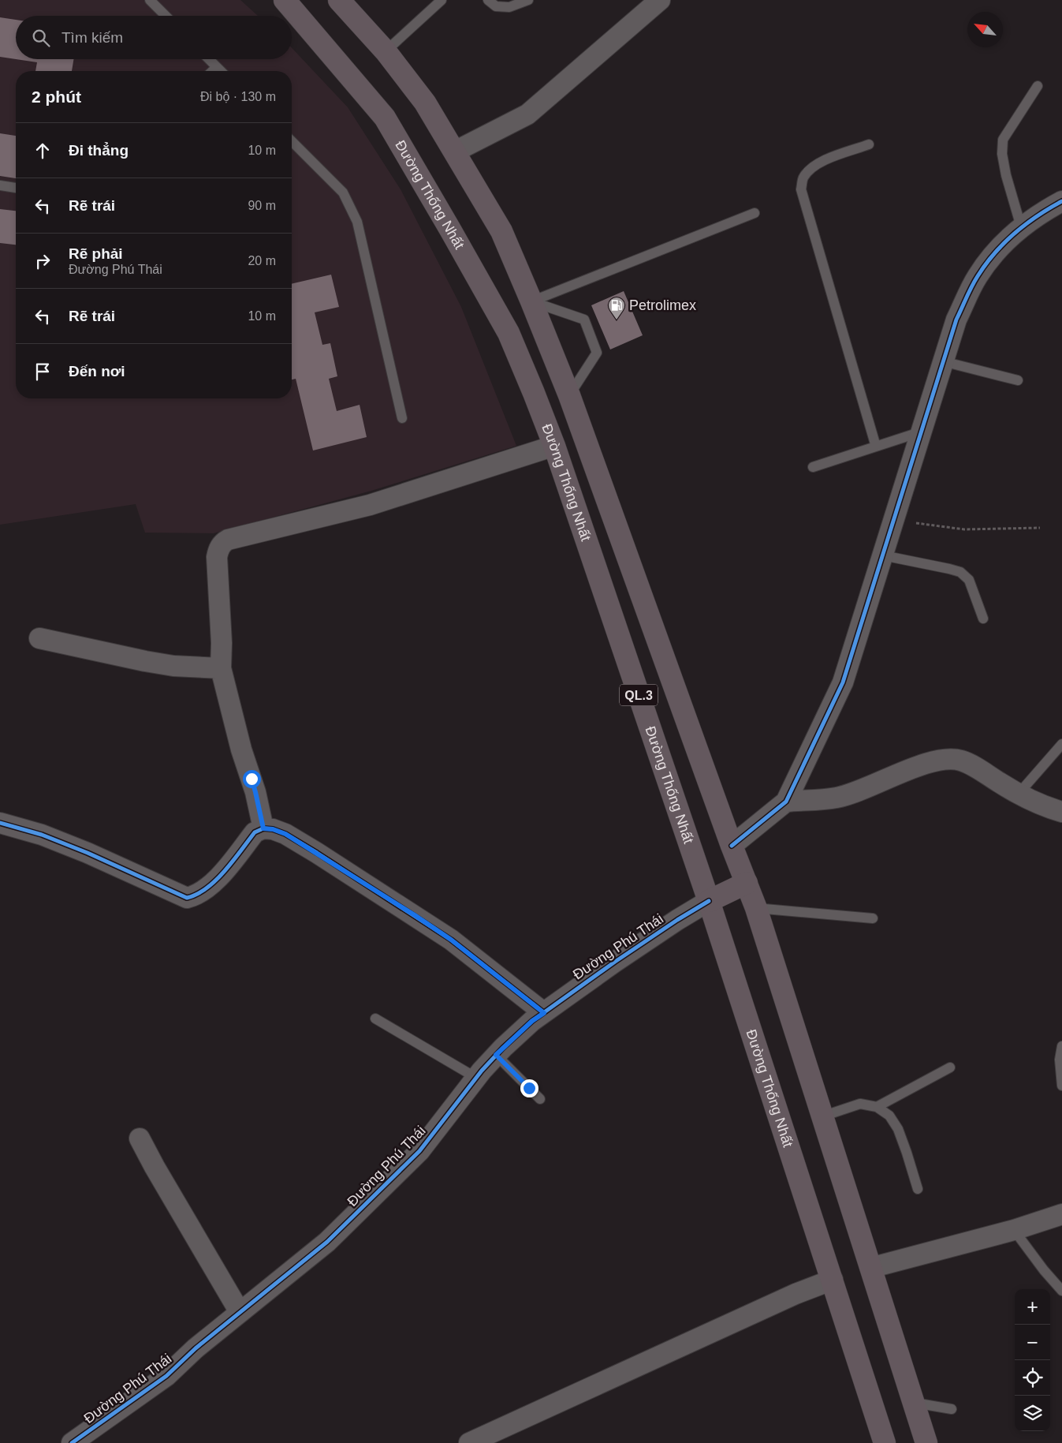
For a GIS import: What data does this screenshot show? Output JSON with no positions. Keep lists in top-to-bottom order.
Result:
{
  "streets": {
    "highway": ["Đường Thống Nhất", "QL.3"],
    "street": ["Đường Phú Thái"]
  },
  "crossings": [
    ["Đường Thống Nhất", "Đường Phú Thái"]
  ],
  "places": {
    "fuel station": ["Petrolimex"]
  },
  "north": "top left",
  "page": {
    "search": "Tìm kiếm",
    "heading": ["2 phút", "Đi bộ · 130 m"],
    "list": [
      ["Đi thẳng", "10 m"],
      ["Rẽ trái", "90 m"],
      ["Rẽ phải", "Đường Phú Thái", "20 m"],
      ["Rẽ trái", "10 m"],
      "Đến nơi"
    ],
    "map_buttons": ["+", "−"]
  }
}
